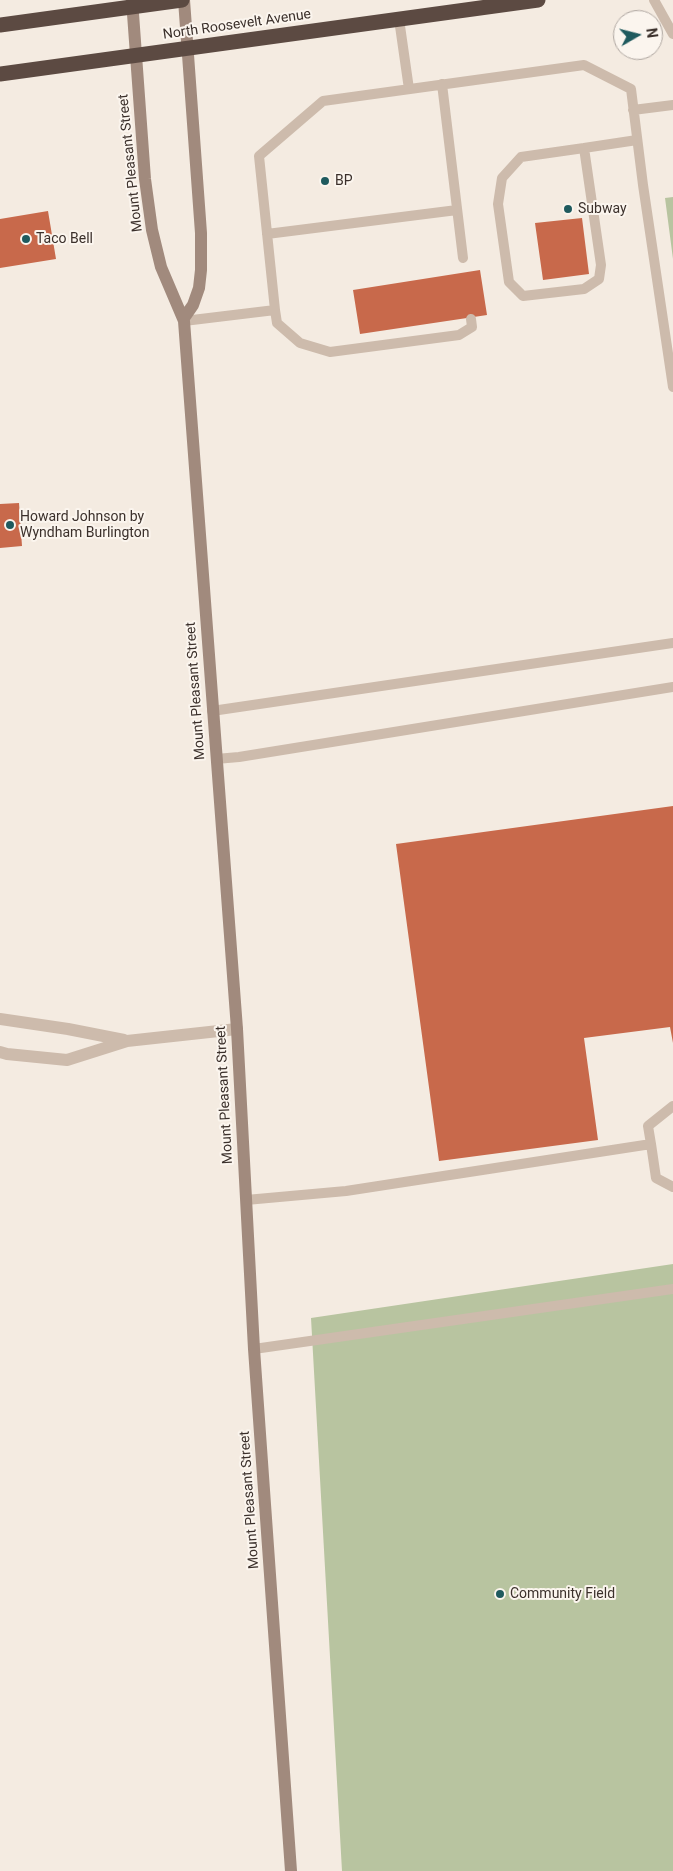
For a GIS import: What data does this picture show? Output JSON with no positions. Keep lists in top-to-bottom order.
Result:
{
  "streets": {
    "highway": ["North Roosevelt Avenue"],
    "main road": ["Mount Pleasant Street"]
  },
  "crossings": [
    ["North Roosevelt Avenue", "Mount Pleasant Street"]
  ],
  "places": [
    "BP",
    "Subway",
    "Taco Bell",
    "Howard Johnson by Wyndham Burlington",
    "Community Field"
  ],
  "north": "right"
}
